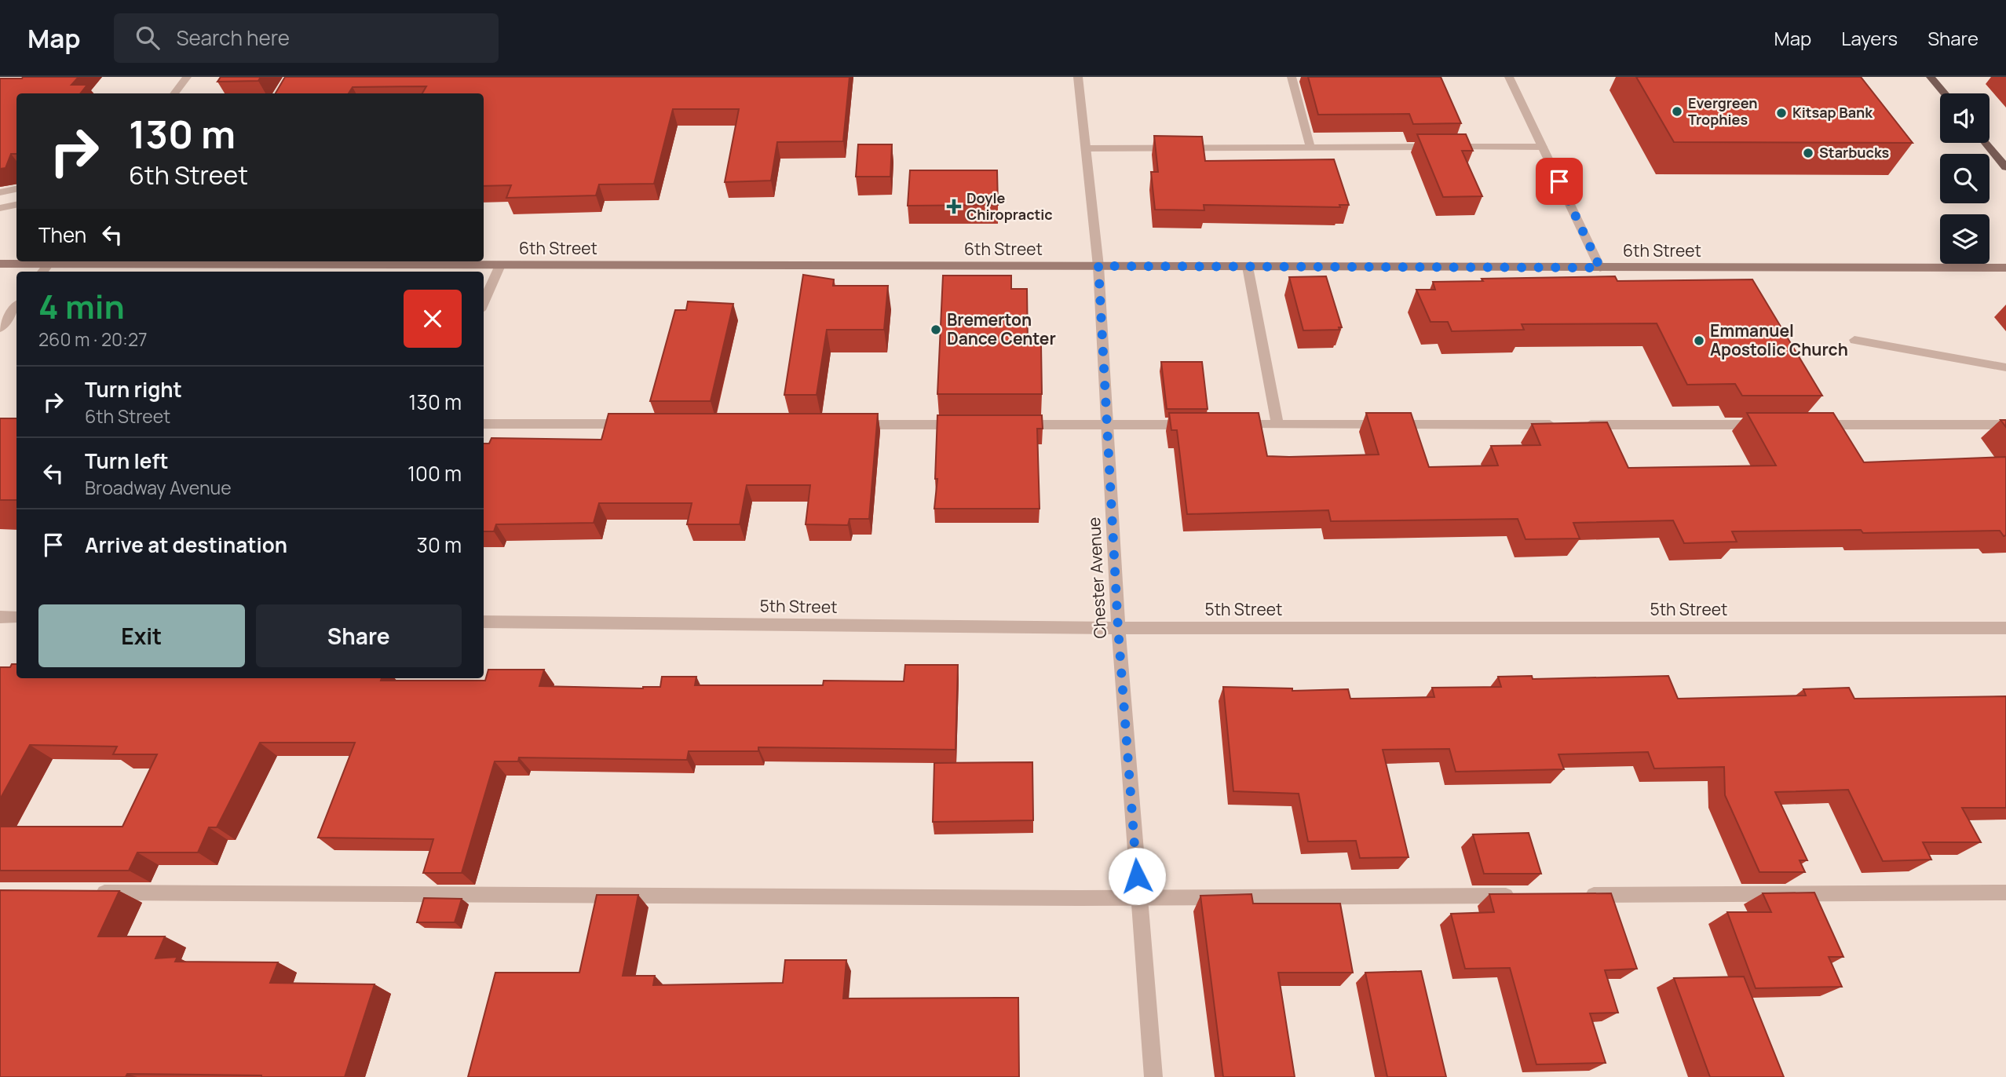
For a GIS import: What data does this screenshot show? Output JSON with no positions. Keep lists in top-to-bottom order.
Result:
{
  "streets": {
    "main road": ["6th Street"],
    "street": ["Chester Avenue", "5th Street"]
  },
  "crossings": [
    ["6th Street", "Chester Avenue"],
    ["Chester Avenue", "5th Street"]
  ],
  "places": {
    "other": [
      "Evergreen Trophies",
      "Kitsap Bank",
      "Starbucks",
      "Bremerton Dance Center",
      "Emmanuel Apostolic Church"
    ],
    "health": ["Doyle Chiropractic"]
  },
  "page": {
    "header": "Map",
    "search": "Search here",
    "nav": ["Map", "Layers", "Share"],
    "turn": ["130 m", "6th Street"],
    "then": "Then",
    "heading": ["4 min", "260 m · 20:27"],
    "list": [
      {
        "name": "Turn right",
        "note": "6th Street",
        "value": "130 m"
      },
      {
        "name": "Turn left",
        "note": "Broadway Avenue",
        "value": "100 m"
      },
      {
        "name": "Arrive at destination",
        "value": "30 m"
      }
    ],
    "buttons": ["Exit", "Share"]
  }
}
